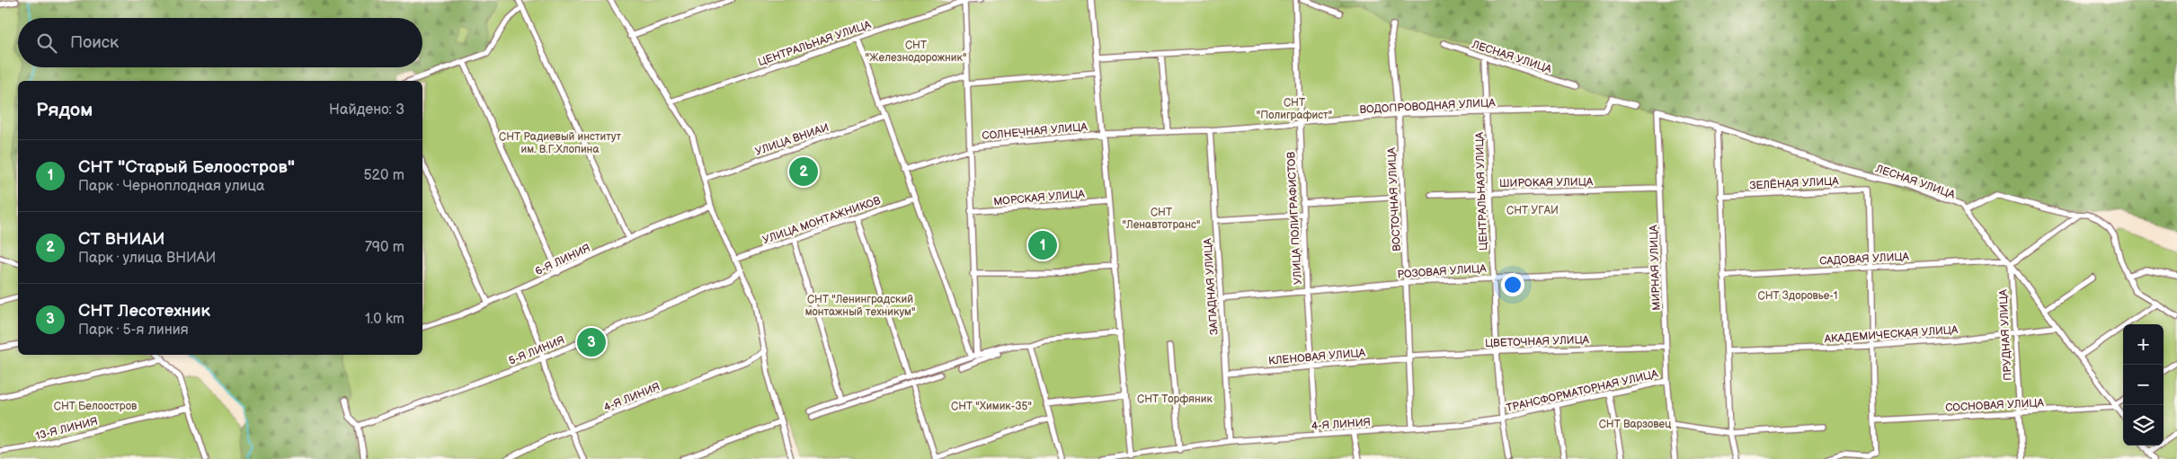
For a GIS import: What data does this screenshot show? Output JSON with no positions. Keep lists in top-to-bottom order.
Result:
{
  "streets": {
    "street": [
      "ЦЕНТРАЛЬНАЯ УЛИЦА",
      "ЛЕСНАЯ УЛИЦА",
      "ВОДОПРОВОДНАЯ УЛИЦА",
      "СОЛНЕЧНАЯ УЛИЦА",
      "УЛИЦА ВНИАИ",
      "ШИРОКАЯ УЛИЦА",
      "ЗЕЛЁНАЯ УЛИЦА",
      "МОРСКАЯ УЛИЦА",
      "ВОСТОЧНАЯ УЛИЦА",
      "УЛИЦА ПОЛИГРАФИСТОВ",
      "УЛИЦА МОНТАЖНИКОВ",
      "САДОВАЯ УЛИЦА",
      "6-Я ЛИНИЯ",
      "МИРНАЯ УЛИЦА",
      "РОЗОВАЯ УЛИЦА",
      "ЗАПАДНАЯ УЛИЦА",
      "АКАДЕМИЧЕСКАЯ УЛИЦА",
      "ПРУДНАЯ УЛИЦА",
      "ЦВЕТОЧНАЯ УЛИЦА",
      "5-Я ЛИНИЯ",
      "КЛЕНОВАЯ УЛИЦА",
      "ТРАНСФОРМАТОРНАЯ УЛИЦА",
      "4-Я ЛИНИЯ",
      "СОСНОВАЯ УЛИЦА",
      "13-Я ЛИНИЯ"
    ]
  },
  "crossings": [
    ["ЦЕНТРАЛЬНАЯ УЛИЦА", "ЛЕСНАЯ УЛИЦА"],
    ["ЦЕНТРАЛЬНАЯ УЛИЦА", "ВОДОПРОВОДНАЯ УЛИЦА"],
    ["ЦЕНТРАЛЬНАЯ УЛИЦА", "ШИРОКАЯ УЛИЦА"],
    ["ЦЕНТРАЛЬНАЯ УЛИЦА", "РОЗОВАЯ УЛИЦА"],
    ["ЦЕНТРАЛЬНАЯ УЛИЦА", "ЦВЕТОЧНАЯ УЛИЦА"],
    ["ЦЕНТРАЛЬНАЯ УЛИЦА", "ТРАНСФОРМАТОРНАЯ УЛИЦА"],
    ["ЦЕНТРАЛЬНАЯ УЛИЦА", "4-Я ЛИНИЯ"],
    ["ЛЕСНАЯ УЛИЦА", "САДОВАЯ УЛИЦА"],
    ["ЛЕСНАЯ УЛИЦА", "МИРНАЯ УЛИЦА"],
    ["ЛЕСНАЯ УЛИЦА", "АКАДЕМИЧЕСКАЯ УЛИЦА"],
    ["ЛЕСНАЯ УЛИЦА", "ПРУДНАЯ УЛИЦА"],
    ["ЛЕСНАЯ УЛИЦА", "СОСНОВАЯ УЛИЦА"],
    ["ВОДОПРОВОДНАЯ УЛИЦА", "СОЛНЕЧНАЯ УЛИЦА"],
    ["ВОДОПРОВОДНАЯ УЛИЦА", "ВОСТОЧНАЯ УЛИЦА"],
    ["ВОДОПРОВОДНАЯ УЛИЦА", "УЛИЦА ПОЛИГРАФИСТОВ"],
    ["ВОДОПРОВОДНАЯ УЛИЦА", "ЗАПАДНАЯ УЛИЦА"],
    ["ШИРОКАЯ УЛИЦА", "МИРНАЯ УЛИЦА"],
    ["ЗЕЛЁНАЯ УЛИЦА", "САДОВАЯ УЛИЦА"],
    ["ВОСТОЧНАЯ УЛИЦА", "РОЗОВАЯ УЛИЦА"],
    ["ВОСТОЧНАЯ УЛИЦА", "ЦВЕТОЧНАЯ УЛИЦА"],
    ["ВОСТОЧНАЯ УЛИЦА", "КЛЕНОВАЯ УЛИЦА"],
    ["ВОСТОЧНАЯ УЛИЦА", "4-Я ЛИНИЯ"],
    ["УЛИЦА ПОЛИГРАФИСТОВ", "РОЗОВАЯ УЛИЦА"],
    ["УЛИЦА ПОЛИГРАФИСТОВ", "КЛЕНОВАЯ УЛИЦА"],
    ["УЛИЦА ПОЛИГРАФИСТОВ", "4-Я ЛИНИЯ"],
    ["МИРНАЯ УЛИЦА", "РОЗОВАЯ УЛИЦА"],
    ["МИРНАЯ УЛИЦА", "ЦВЕТОЧНАЯ УЛИЦА"],
    ["МИРНАЯ УЛИЦА", "ТРАНСФОРМАТОРНАЯ УЛИЦА"],
    ["РОЗОВАЯ УЛИЦА", "ЗАПАДНАЯ УЛИЦА"],
    ["ЗАПАДНАЯ УЛИЦА", "КЛЕНОВАЯ УЛИЦА"],
    ["ЗАПАДНАЯ УЛИЦА", "4-Я ЛИНИЯ"],
    ["АКАДЕМИЧЕСКАЯ УЛИЦА", "ПРУДНАЯ УЛИЦА"],
    ["ПРУДНАЯ УЛИЦА", "СОСНОВАЯ УЛИЦА"],
    ["ЦВЕТОЧНАЯ УЛИЦА", "КЛЕНОВАЯ УЛИЦА"],
    ["ТРАНСФОРМАТОРНАЯ УЛИЦА", "4-Я ЛИНИЯ"]
  ],
  "parks": [
    "СНТ \"Железнодорожник\"",
    "СНТ \"Полиграфист\"",
    "СНТ Радиевый институт им. В.Г.Хлопина",
    "СНТ УГАИ",
    "СНТ \"Ленавтотранс\"",
    "СНТ Здоровье-1",
    "СНТ \"Ленинградский монтажный техникум\"",
    "СНТ Торфяник",
    "СНТ Белоостров",
    "СНТ \"Химик-35\"",
    "СНТ Варзовец"
  ],
  "page": {
    "search": "Поиск",
    "heading": ["Рядом", "Найдено: 3"],
    "list": [
      {
        "mark": "1",
        "name": "СНТ \"Старый Белоостров\"",
        "note": "Парк · Черноплодная улица",
        "value": "520 m"
      },
      {
        "mark": "2",
        "name": "СТ ВНИАИ",
        "note": "Парк · улица ВНИАИ",
        "value": "790 m"
      },
      {
        "mark": "3",
        "name": "СНТ Лесотехник",
        "note": "Парк · 5-я линия",
        "value": "1.0 km"
      }
    ],
    "pins": ["2", "1", "3"],
    "map_buttons": ["+", "−"]
  }
}
